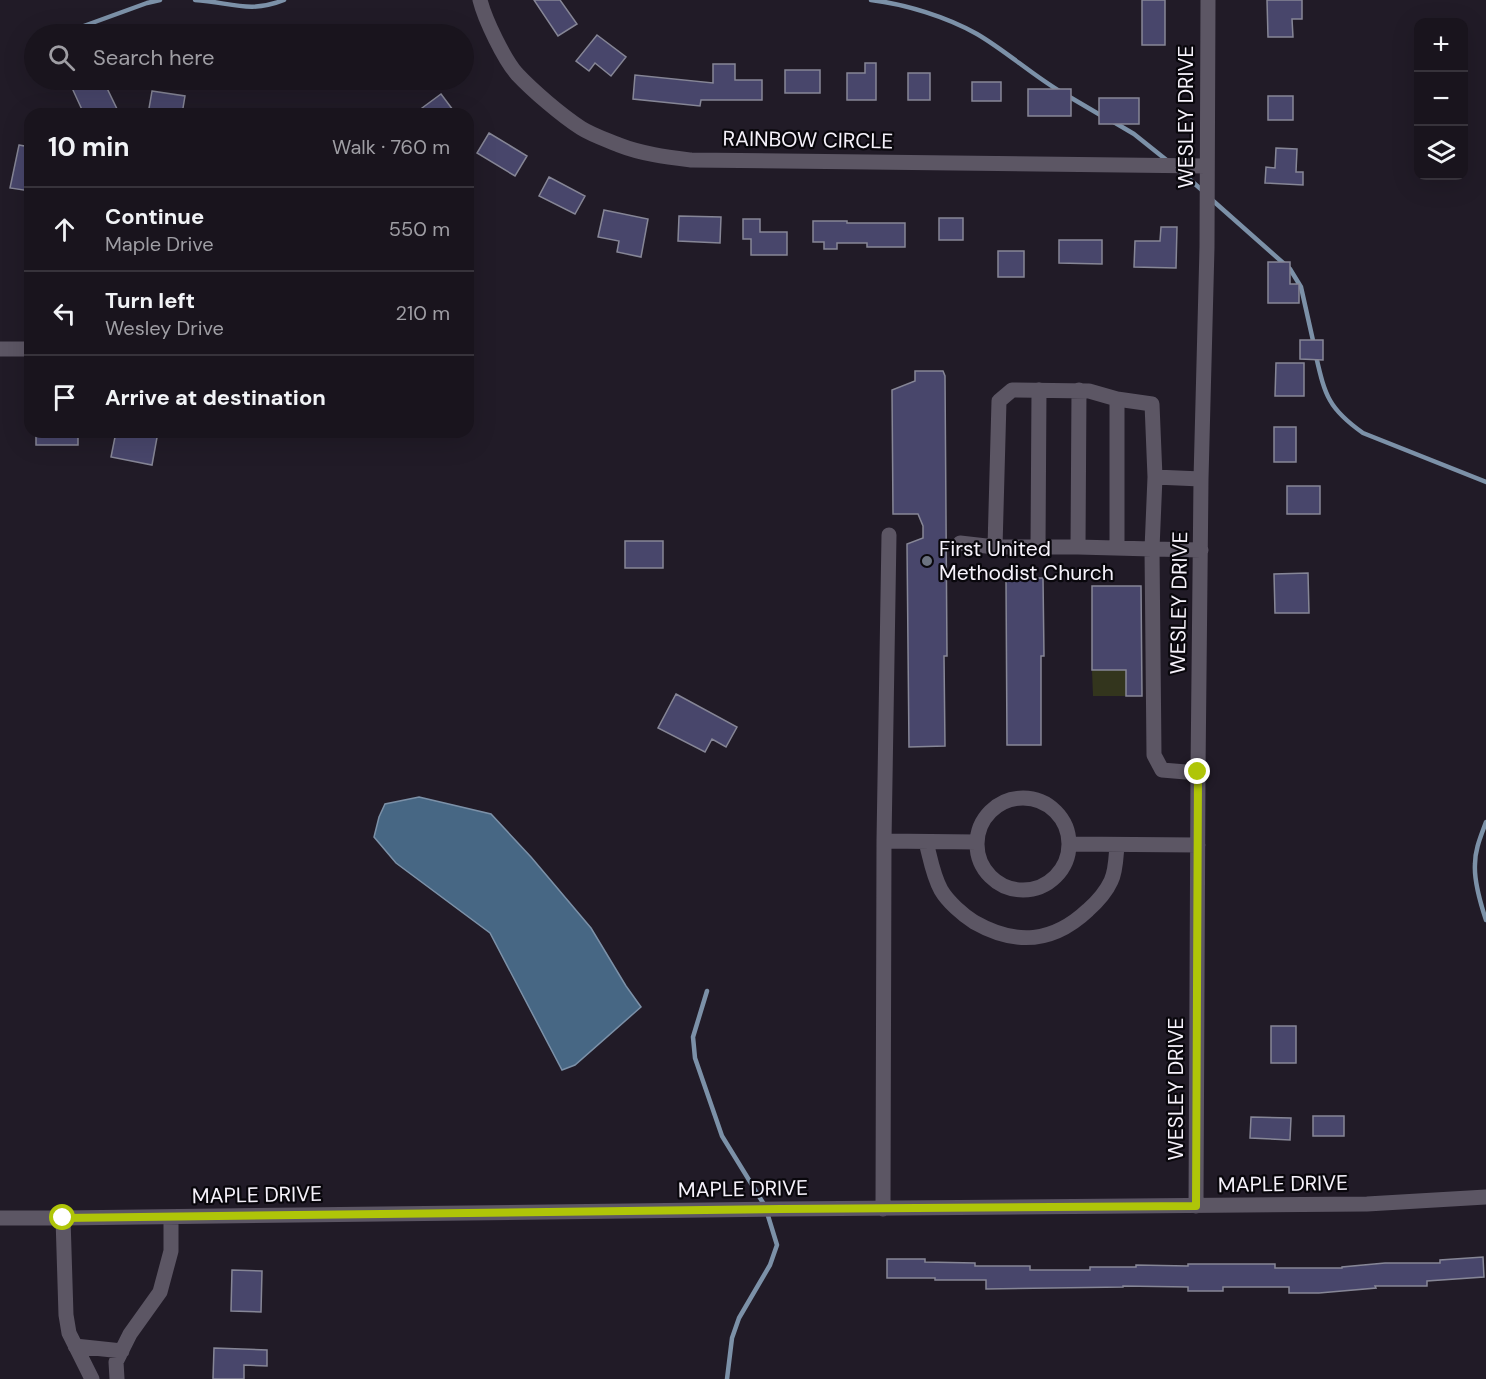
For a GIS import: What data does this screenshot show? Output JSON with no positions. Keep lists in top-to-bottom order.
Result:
{
  "streets": {
    "street": ["WESLEY DRIVE", "RAINBOW CIRCLE", "MAPLE DRIVE"]
  },
  "crossings": [
    ["WESLEY DRIVE", "RAINBOW CIRCLE"],
    ["WESLEY DRIVE", "MAPLE DRIVE"]
  ],
  "places": ["First United Methodist Church"],
  "page": {
    "map_buttons": ["+", "−"],
    "search": "Search here",
    "heading": ["10 min", "Walk · 760 m"],
    "list": [
      ["Continue", "Maple Drive", "550 m"],
      ["Turn left", "Wesley Drive", "210 m"],
      "Arrive at destination"
    ]
  }
}
